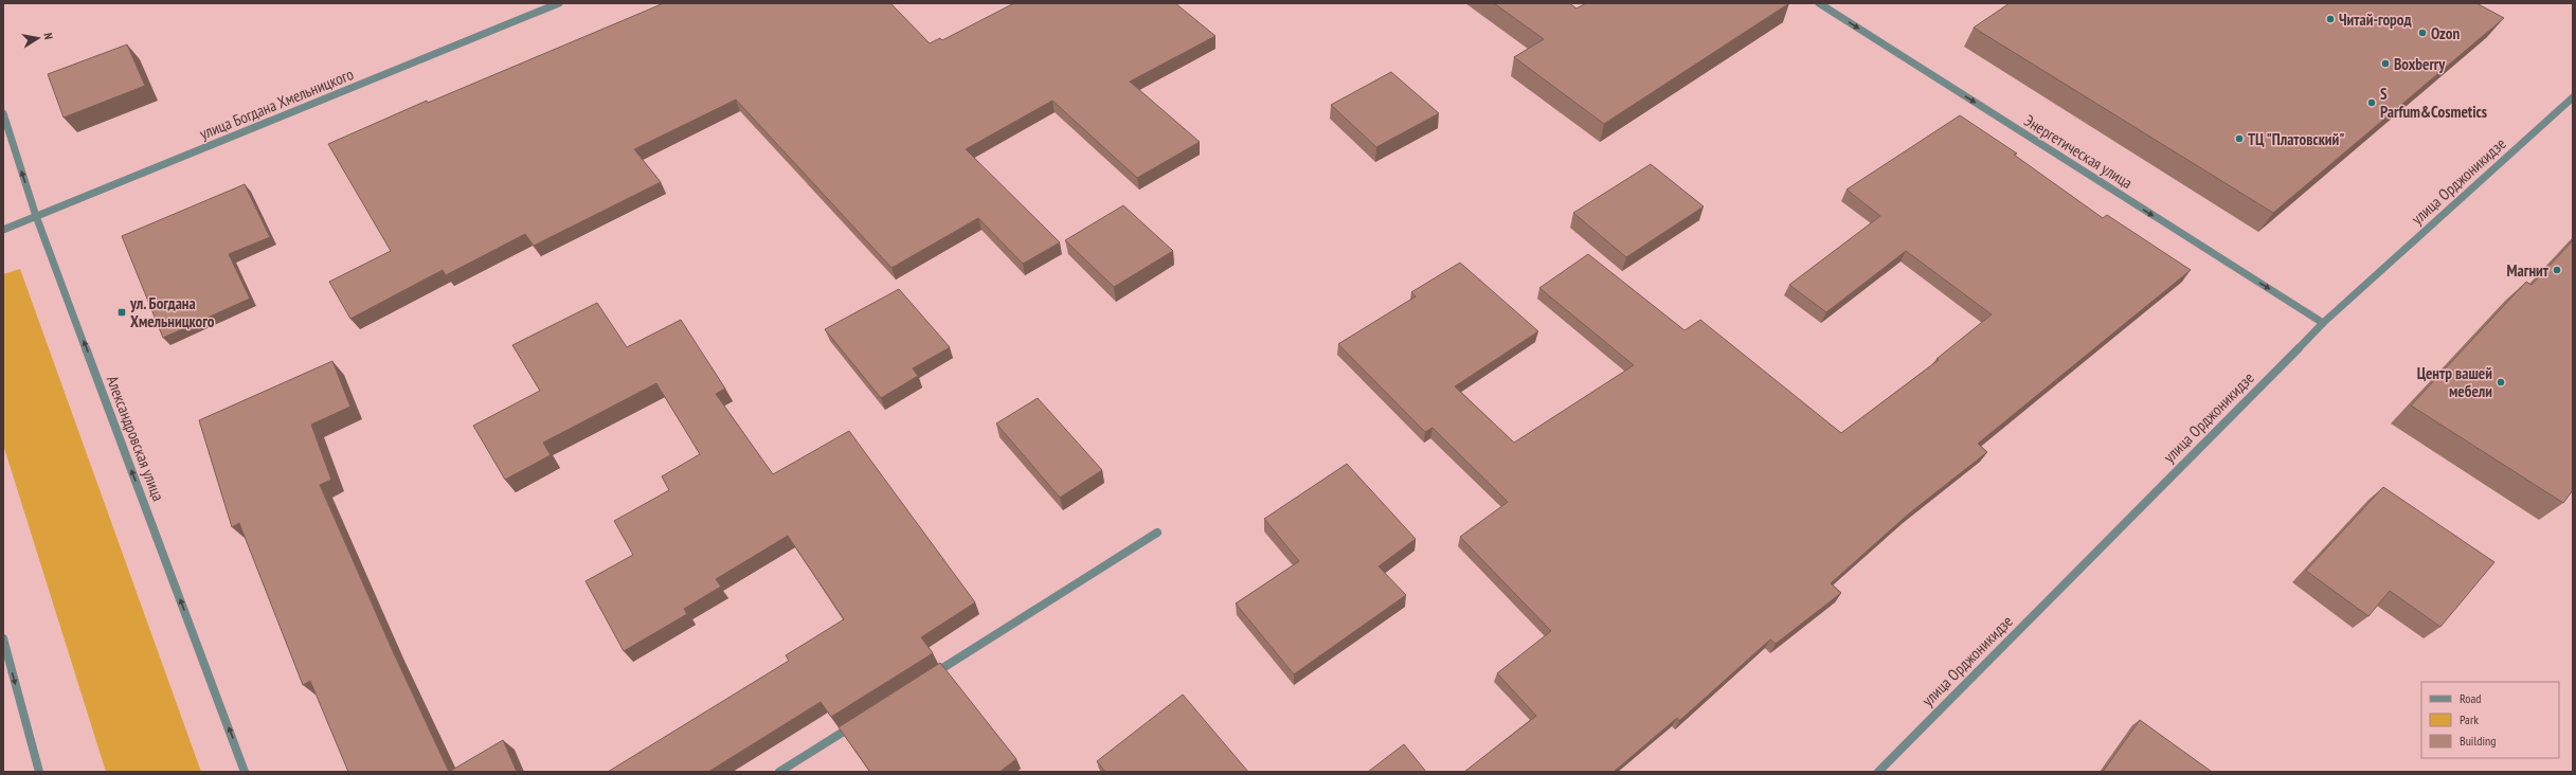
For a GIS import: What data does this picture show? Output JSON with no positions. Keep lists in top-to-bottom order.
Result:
{
  "streets": {
    "street": [
      "улица Богдана Хмельницкого",
      "Энергетическая улица",
      "улица Орджоникидзе",
      "Александровская улица"
    ]
  },
  "crossings": [
    ["улица Богдана Хмельницкого", "Александровская улица"],
    ["Энергетическая улица", "улица Орджоникидзе"]
  ],
  "one_way": ["Энергетическая улица", "Александровская улица"],
  "places": {
    "other": [
      "Читай-город",
      "Ozon",
      "Boxberry",
      "S Parfum&Cosmetics",
      "ТЦ \"Платовский\"",
      "Магнит",
      "Центр вашей мебели"
    ],
    "transit": ["ул. Богдана Хмельницкого"]
  },
  "legend": ["Road", "Park", "Building"],
  "north": "right"
}
